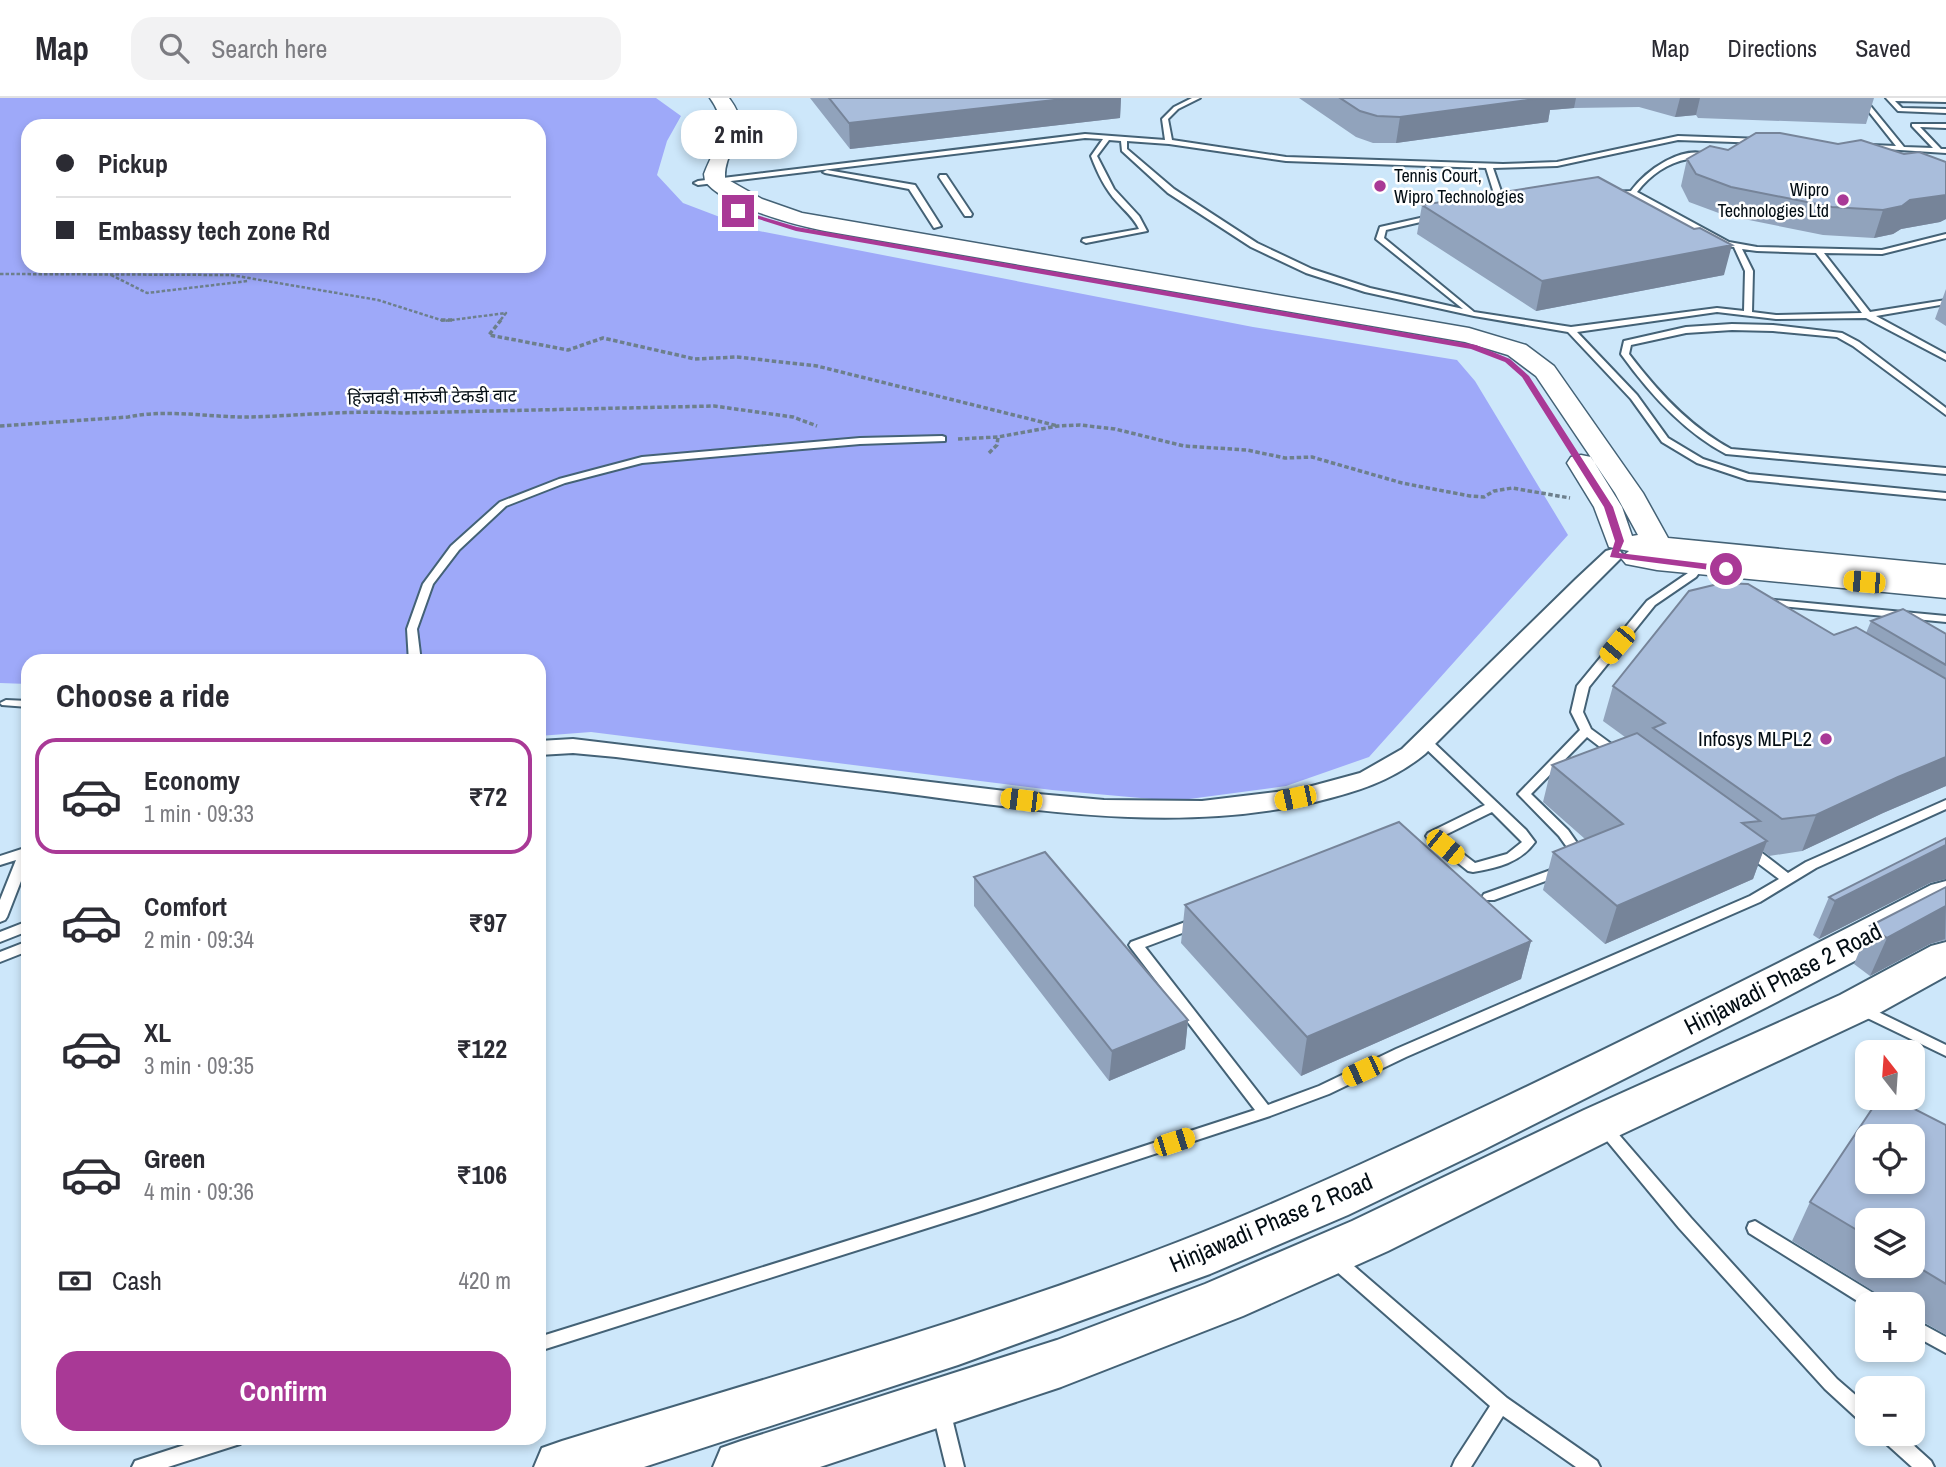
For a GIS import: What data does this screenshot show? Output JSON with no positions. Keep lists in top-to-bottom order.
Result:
{
  "streets": {
    "main road": ["Hinjawadi Phase 2 Road"],
    "path": ["हिंजवडी मारुंजी टेकडी वाट"]
  },
  "places": ["Tennis Court, Wipro Technologies", "Wipro Technologies Ltd", "Infosys MLPL2"],
  "north": "top",
  "page": {
    "header": "Map",
    "search": "Search here",
    "nav": ["Map", "Directions", "Saved"],
    "bubble": "2 min",
    "banner": ["Pickup", "Embassy tech zone Rd"],
    "heading": "Choose a ride",
    "list": [
      {
        "name": "Economy",
        "note": "1 min · 09:33",
        "value": "₹72"
      },
      {
        "name": "Comfort",
        "note": "2 min · 09:34",
        "value": "₹97"
      },
      {
        "name": "XL",
        "note": "3 min · 09:35",
        "value": "₹122"
      },
      {
        "name": "Green",
        "note": "4 min · 09:36",
        "value": "₹106"
      }
    ],
    "map_buttons": ["+", "−"],
    "pay": ["Cash", "420 m"],
    "buttons": "Confirm"
  }
}
